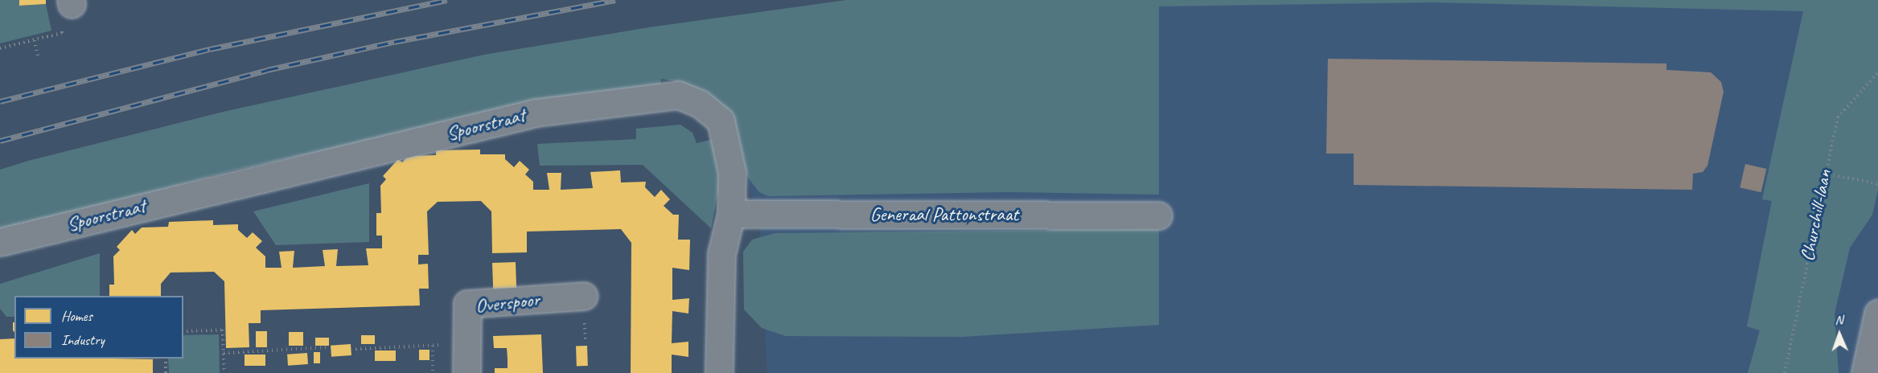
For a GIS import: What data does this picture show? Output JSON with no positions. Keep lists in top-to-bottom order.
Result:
{
  "streets": {
    "street": ["Spoorstraat", "Generaal Pattonstraat", "Overspoor"],
    "path": ["Churchill-laan"]
  },
  "crossings": [
    ["Spoorstraat", "Generaal Pattonstraat"]
  ],
  "legend": ["Homes", "Industry"],
  "north": "top"
}
